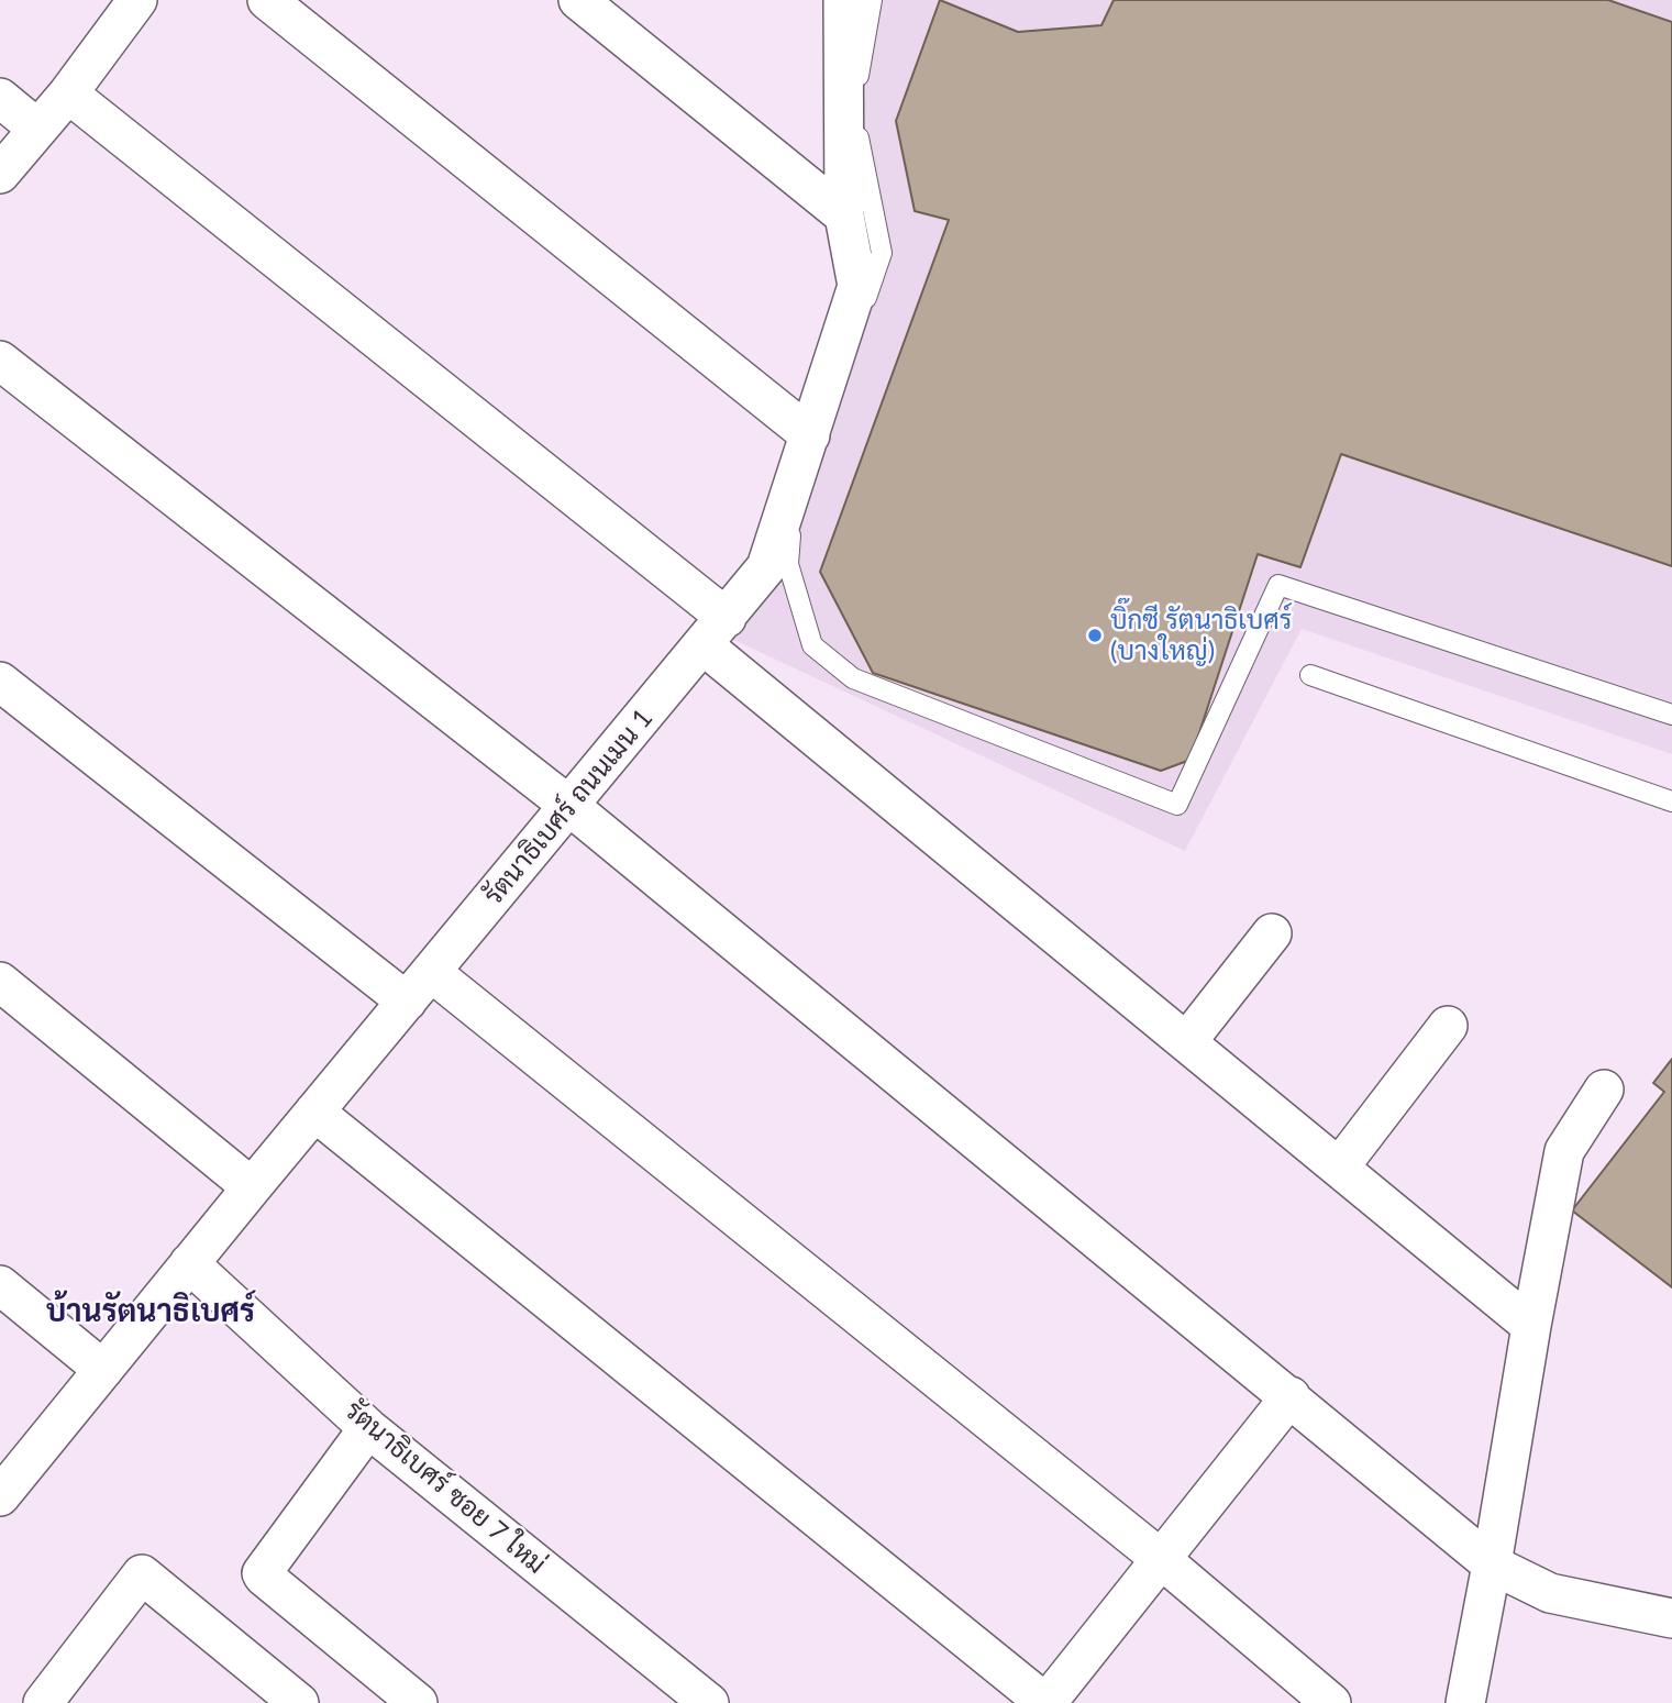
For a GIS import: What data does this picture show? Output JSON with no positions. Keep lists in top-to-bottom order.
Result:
{
  "streets": {
    "street": ["รัตนาธิเบศร์ ถนนเมน 1", "รัตนาธิเบศร์ ซอย 7 ใหม่"]
  },
  "crossings": [
    ["รัตนาธิเบศร์ ถนนเมน 1", "รัตนาธิเบศร์ ซอย 7 ใหม่"]
  ],
  "districts": ["บ้านรัตนาธิเบศร์"],
  "places": ["บิ๊กซี รัตนาธิเบศร์ (บางใหญ่)"]
}
